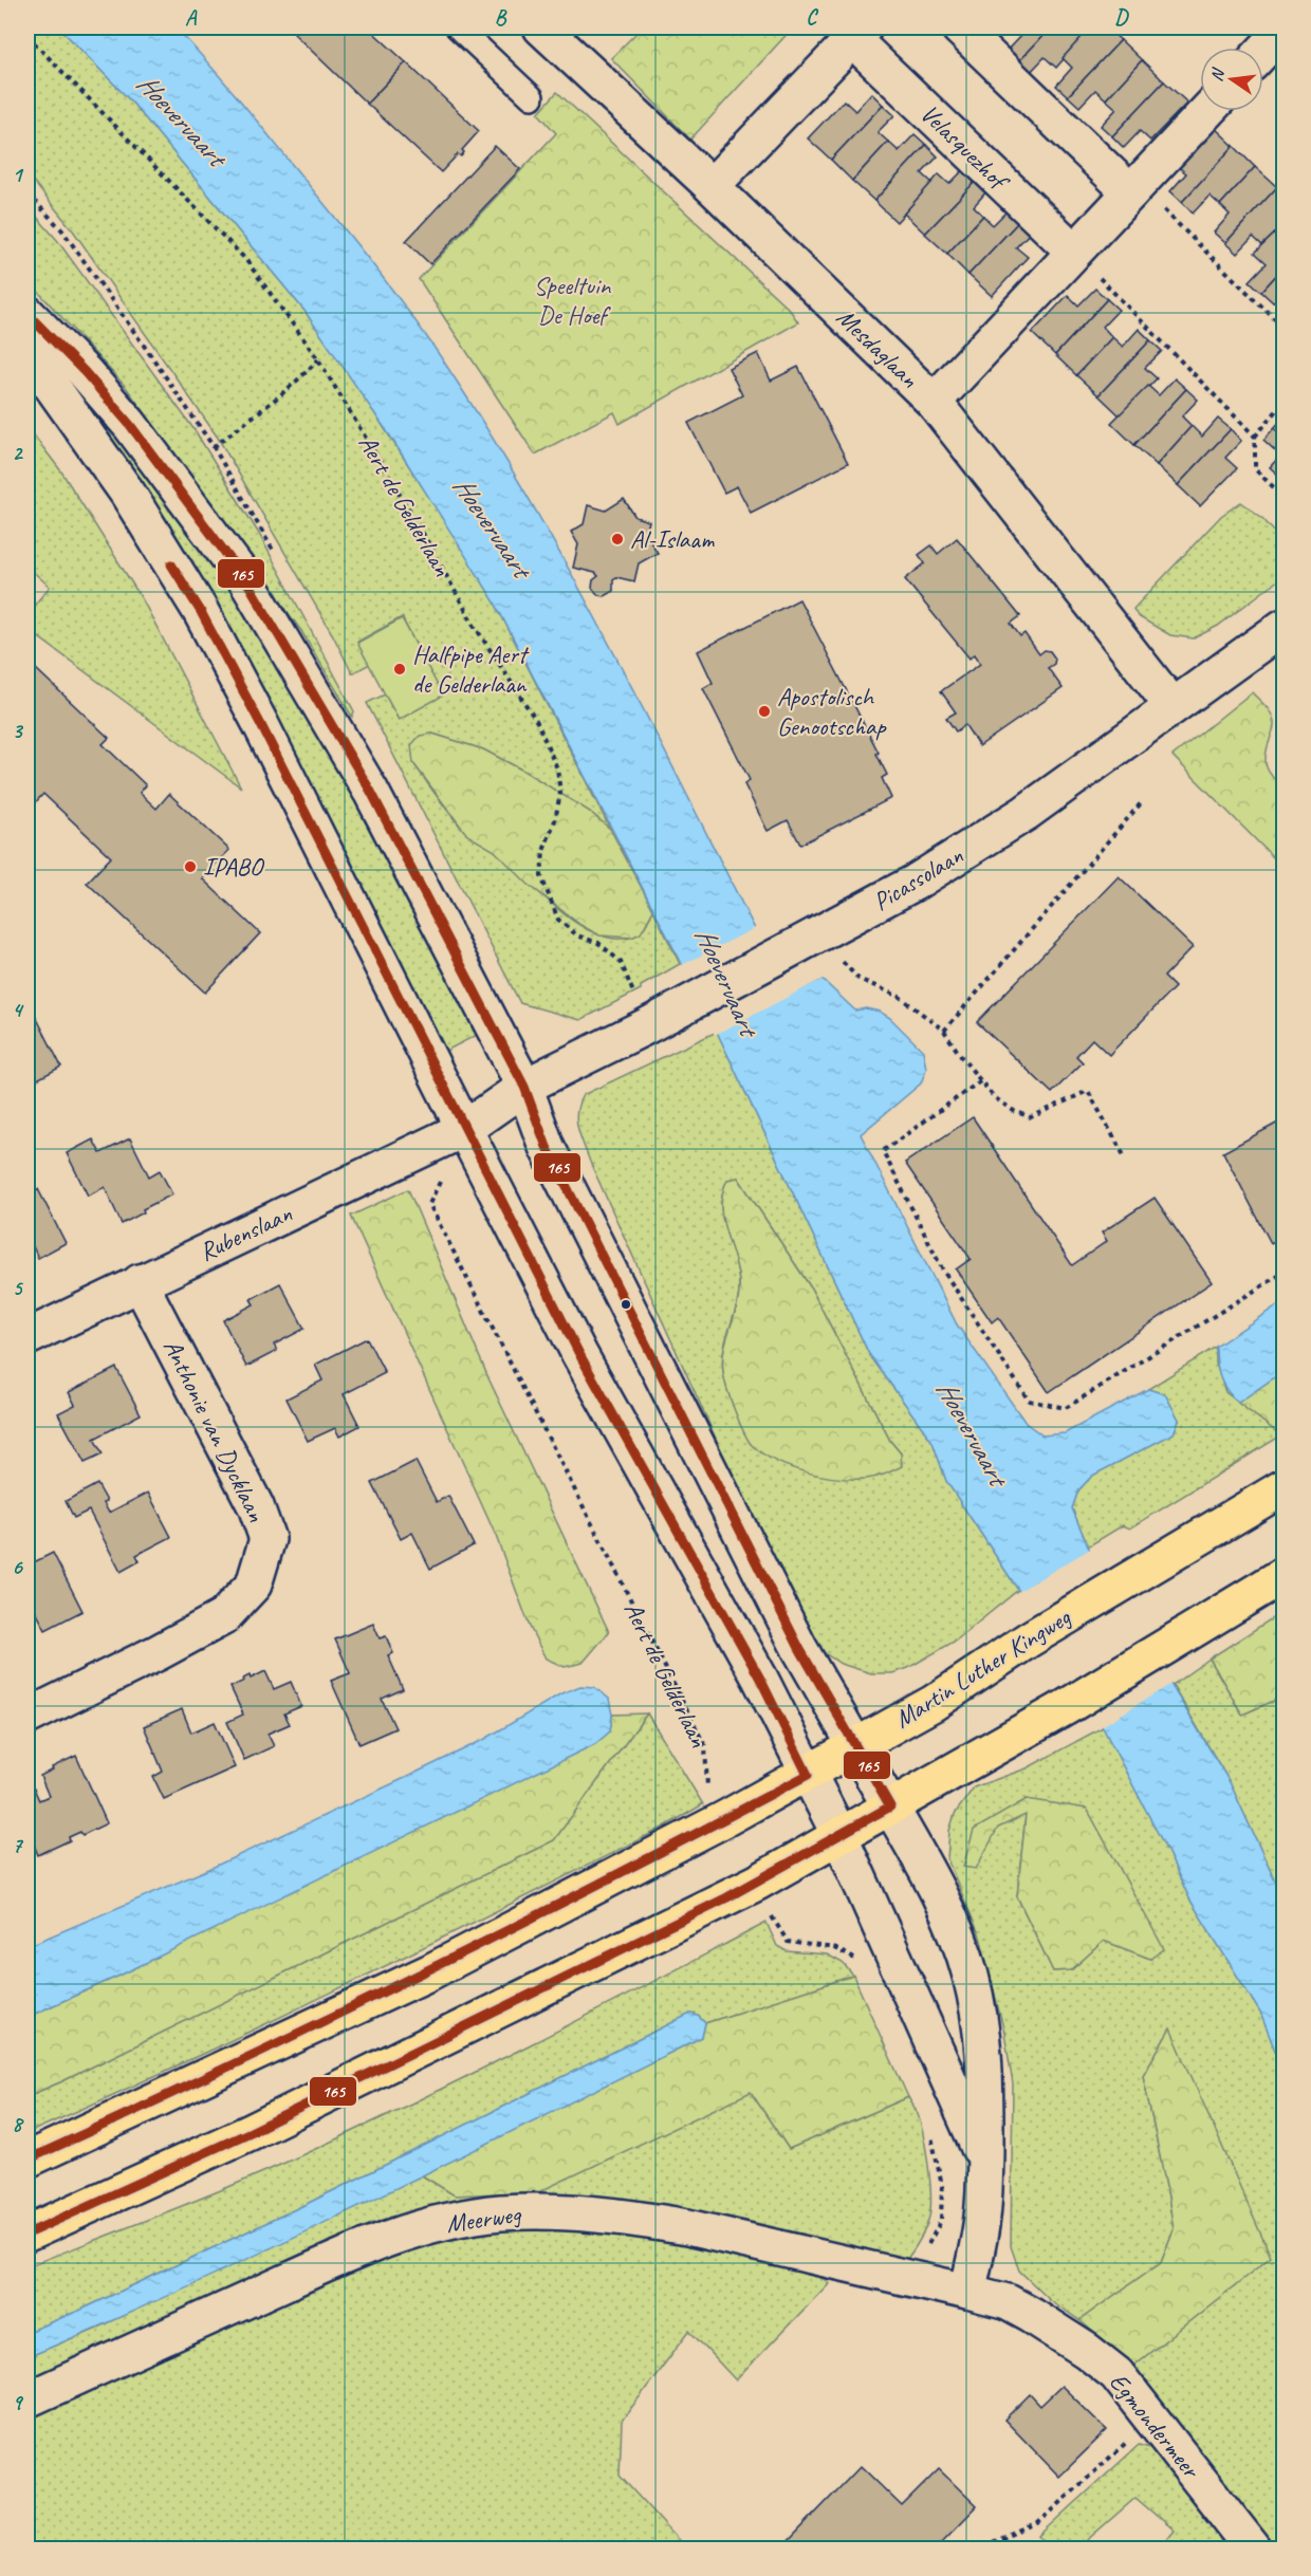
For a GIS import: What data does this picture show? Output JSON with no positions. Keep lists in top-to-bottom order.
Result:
{
  "streets": {
    "highway": ["Martin Luther Kingweg"],
    "street": [
      "Velasquezhof",
      "Mesdaglaan",
      "Picassolaan",
      "Rubenslaan",
      "Anthonie van Dycklaan",
      "Meerweg",
      "Egmondermeer"
    ],
    "path": ["Aert de Gelderlaan"]
  },
  "crossings": [
    ["Mesdaglaan", "Picassolaan"],
    ["Aert de Gelderlaan", "Picassolaan"],
    ["Aert de Gelderlaan", "Rubenslaan"],
    ["Aert de Gelderlaan", "Martin Luther Kingweg"],
    ["Picassolaan", "Rubenslaan"],
    ["Rubenslaan", "Anthonie van Dycklaan"],
    ["Meerweg", "Egmondermeer"]
  ],
  "water": ["Hoevervaart"],
  "parks": ["Speeltuin De Hoef"],
  "places": [
    "Al-Islaam",
    "Halfpipe Aert de Gelderlaan",
    "Apostolisch Genootschap",
    "IPABO"
  ],
  "lines": ["transit line 165"],
  "north": "left",
  "grid": {
    "columns": [
      "A",
      "B",
      "C",
      "D"
    ],
    "rows": [
      "1",
      "2",
      "3",
      "4",
      "5",
      "6",
      "7",
      "8",
      "9"
    ]
  }
}
